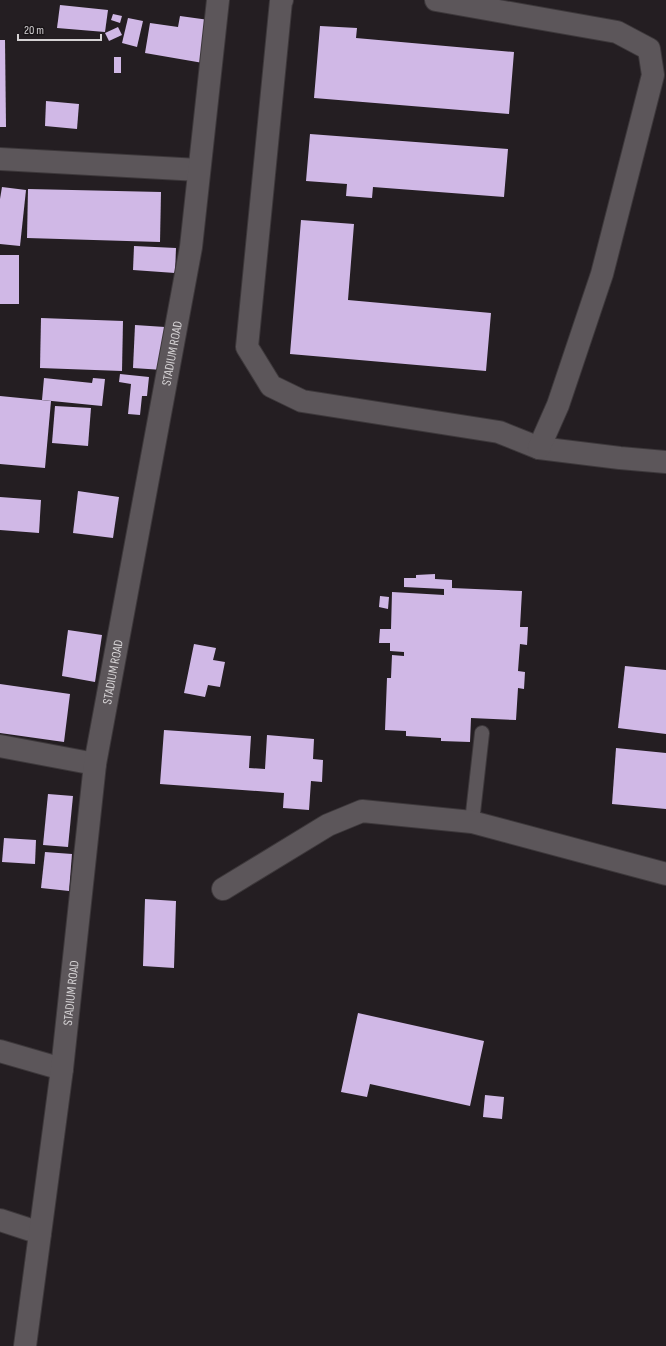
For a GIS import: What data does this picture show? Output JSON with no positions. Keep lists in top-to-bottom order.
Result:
{
  "streets": {
    "street": ["STADIUM ROAD"]
  },
  "scale_bar": "20 m"
}
